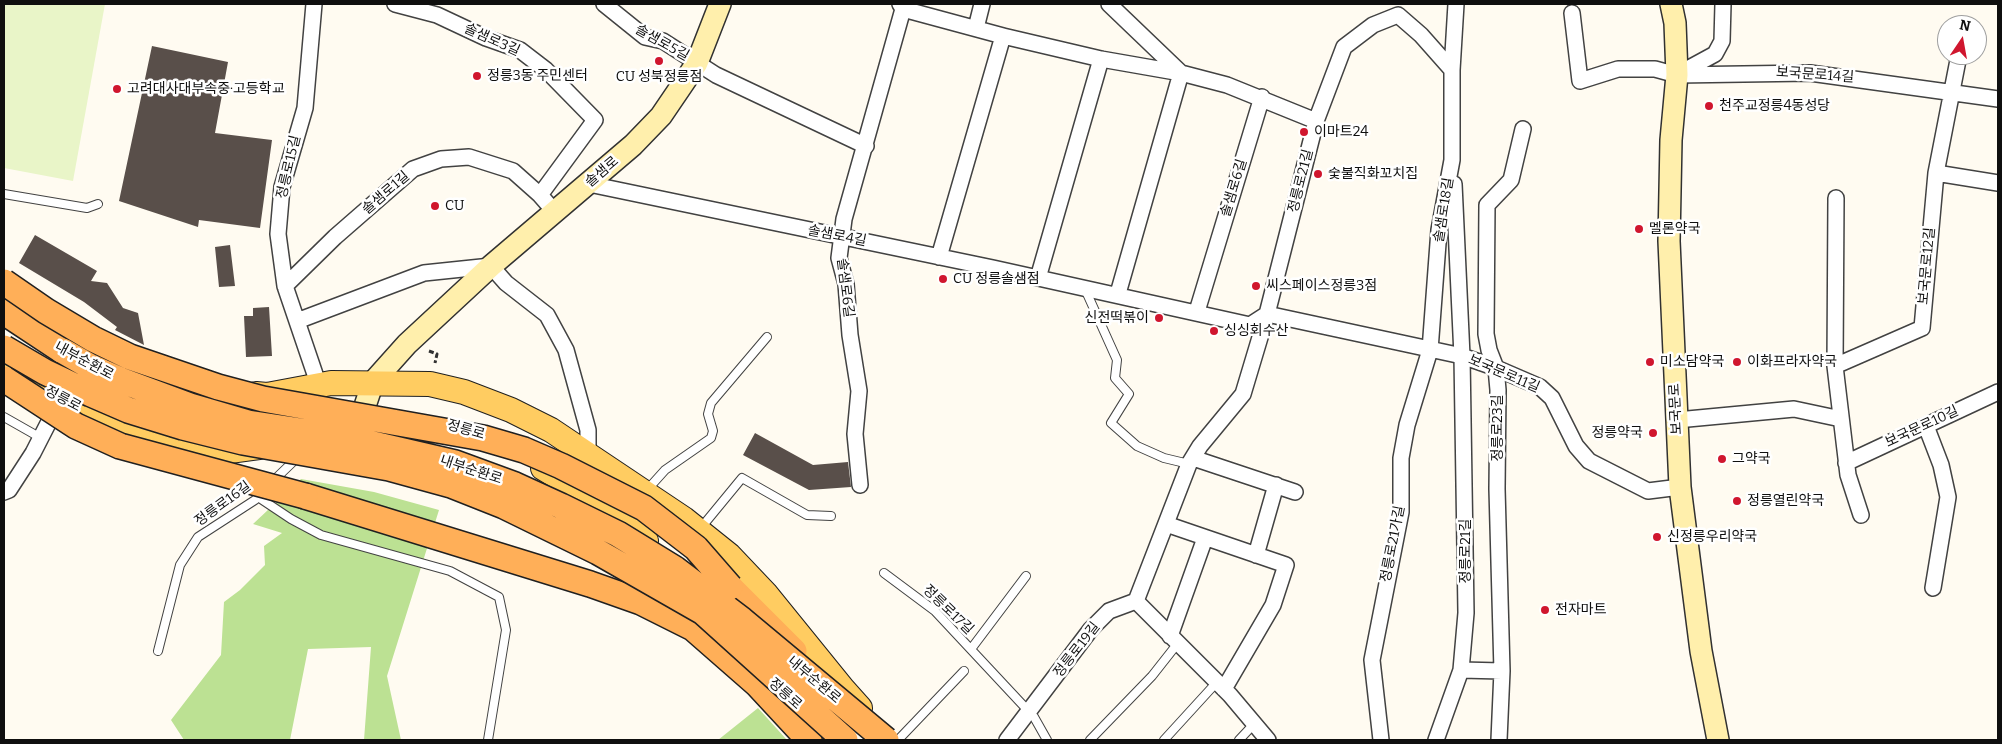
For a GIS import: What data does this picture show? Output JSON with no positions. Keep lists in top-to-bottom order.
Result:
{
  "streets": {
    "highway": ["내부순환로"],
    "main road": ["솔샘로", "정릉로", "보국문로"],
    "street": [
      "솔샘로3길",
      "솔샘로5길",
      "보국문로14길",
      "정릉로15길",
      "정릉로21길",
      "솔샘로6길",
      "솔샘로1길",
      "솔샘로18길",
      "솔샘로4길",
      "보국문로12길",
      "보국문로11길",
      "보국문로10길",
      "정릉로23길",
      "정릉로21가길",
      "정릉로19길"
    ],
    "lane": ["정릉로16길", "정릉로17길"]
  },
  "crossings": [
    ["솔샘로3길", "솔샘로1길"],
    ["솔샘로5길", "솔샘로"],
    ["보국문로14길", "보국문로"],
    ["정릉로15길", "솔샘로1길"],
    ["솔샘로", "솔샘로1길"],
    ["솔샘로", "솔샘로4길"],
    ["솔샘로", "정릉로"],
    ["정릉로21길", "솔샘로6길"],
    ["정릉로21길", "솔샘로4길"],
    ["정릉로21길", "보국문로11길"],
    ["정릉로21길", "정릉로19길"],
    ["솔샘로6길", "솔샘로4길"],
    ["솔샘로18길", "보국문로11길"],
    ["솔샘로18길", "정릉로21가길"],
    ["솔샘로4길", "보국문로11길"],
    ["보국문로11길", "보국문로"],
    ["보국문로11길", "정릉로23길"],
    ["보국문로11길", "정릉로21가길"],
    ["정릉로17길", "정릉로19길"]
  ],
  "places": [
    "CU 성북정릉점",
    "정릉3동 주민센터",
    "고려대사대부속중·고등학교",
    "천주교정릉4동성당",
    "이마트24",
    "숯불직화꼬치집",
    "CU",
    "멜론약국",
    "CU 정릉솔샘점",
    "씨스페이스정릉3점",
    "신전떡볶이",
    "싱싱회수산",
    "미소담약국",
    "이화프라자약국",
    "정릉약국",
    "그약국",
    "정릉열린약국",
    "신정릉우리약국",
    "전자마트"
  ],
  "north": "top"
}
